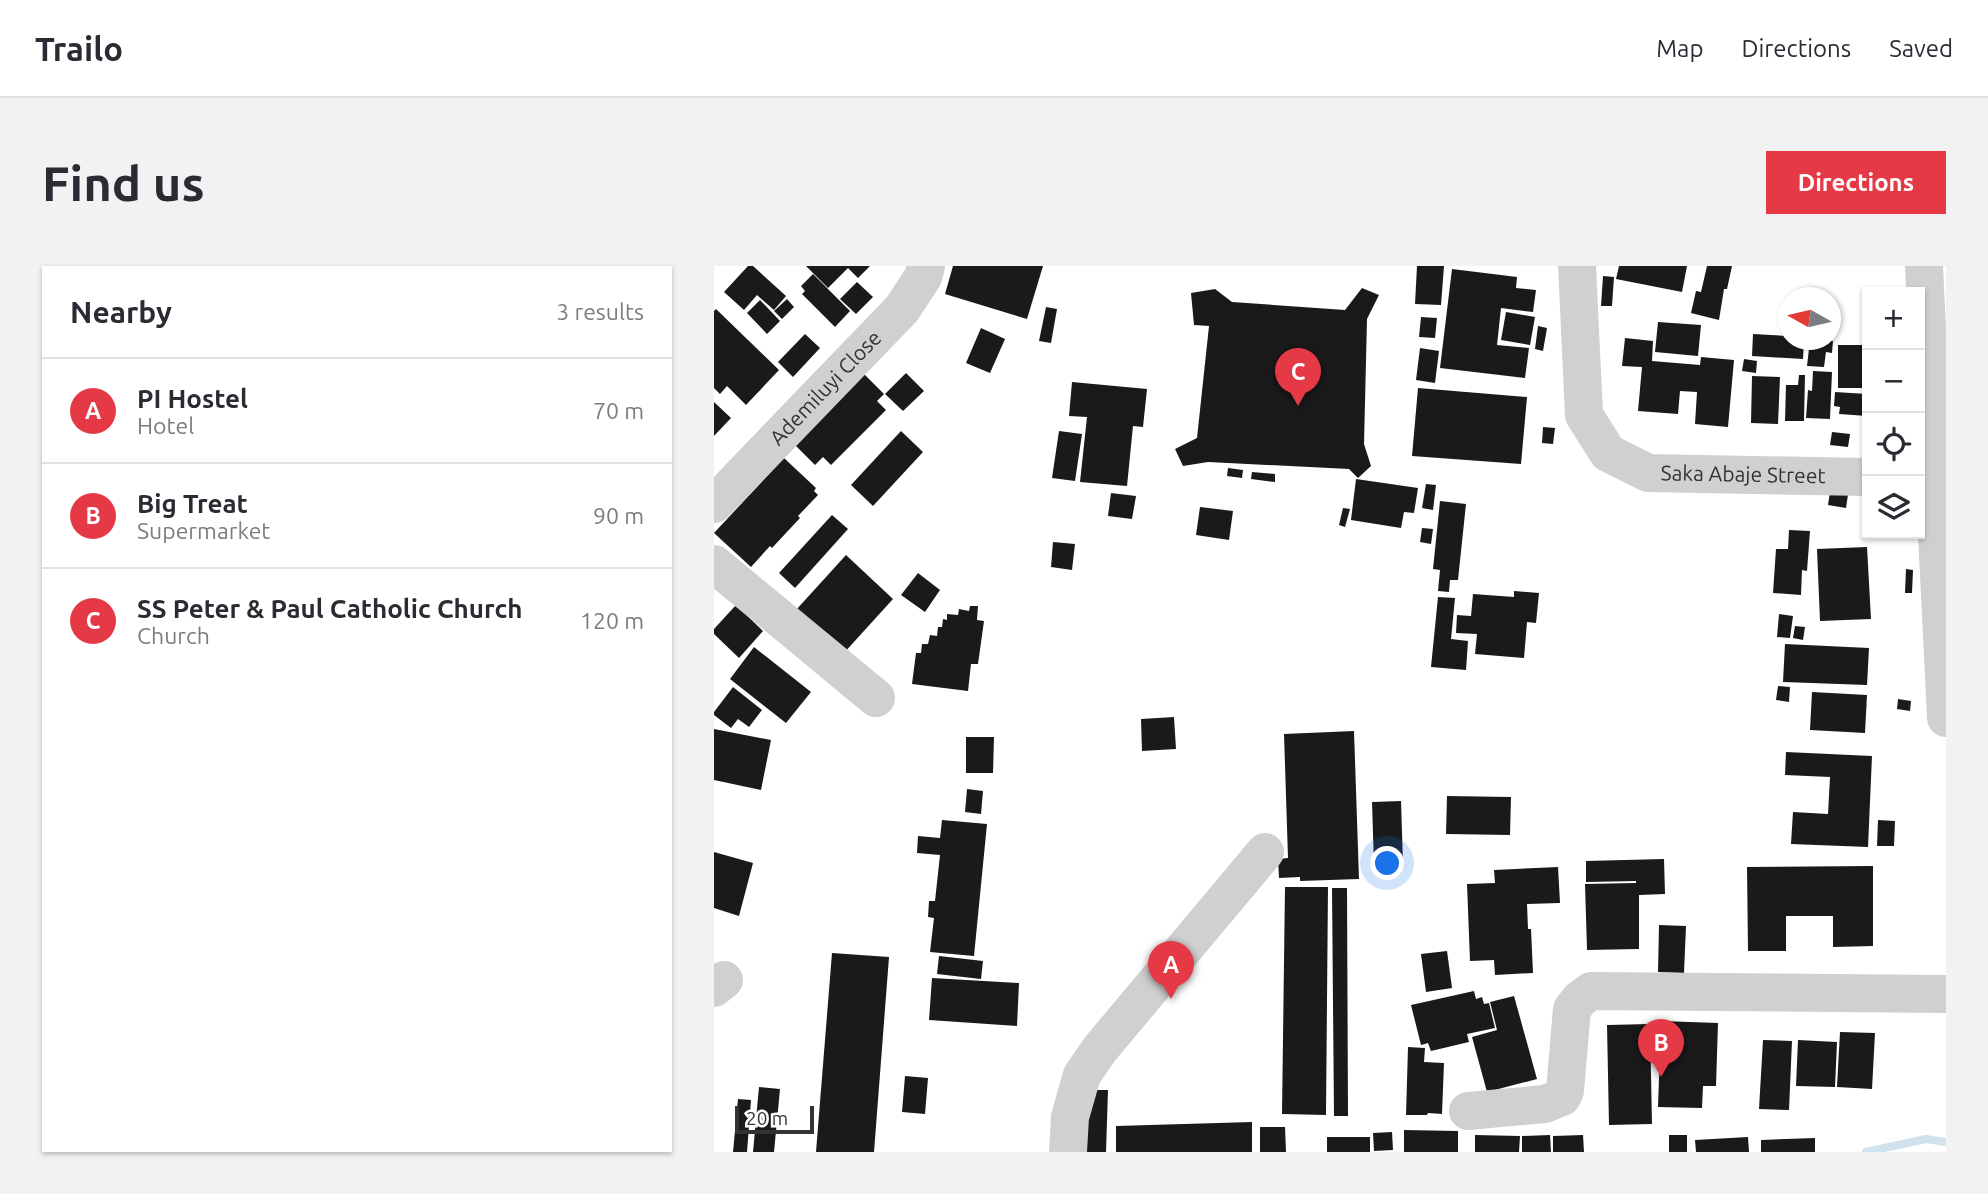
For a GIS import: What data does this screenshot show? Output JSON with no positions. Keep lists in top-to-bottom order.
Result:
{
  "streets": {
    "street": ["Ademiluyi Close", "Saka Abaje Street"]
  },
  "scale_bar": "20 m",
  "north": "left",
  "page": {
    "header": "Trailo",
    "nav": ["Map", "Directions", "Saved"],
    "buttons": "Directions",
    "title": "Find us",
    "heading": ["Nearby", "3 results"],
    "map_buttons": ["+", "−"],
    "pins": ["C", "A", "B"],
    "list": [
      {
        "mark": "A",
        "name": "PI Hostel",
        "note": "Hotel",
        "value": "70 m"
      },
      {
        "mark": "B",
        "name": "Big Treat",
        "note": "Supermarket",
        "value": "90 m"
      },
      {
        "mark": "C",
        "name": "SS Peter & Paul Catholic Church",
        "note": "Church",
        "value": "120 m"
      }
    ],
    "scale": "20 m"
  }
}
